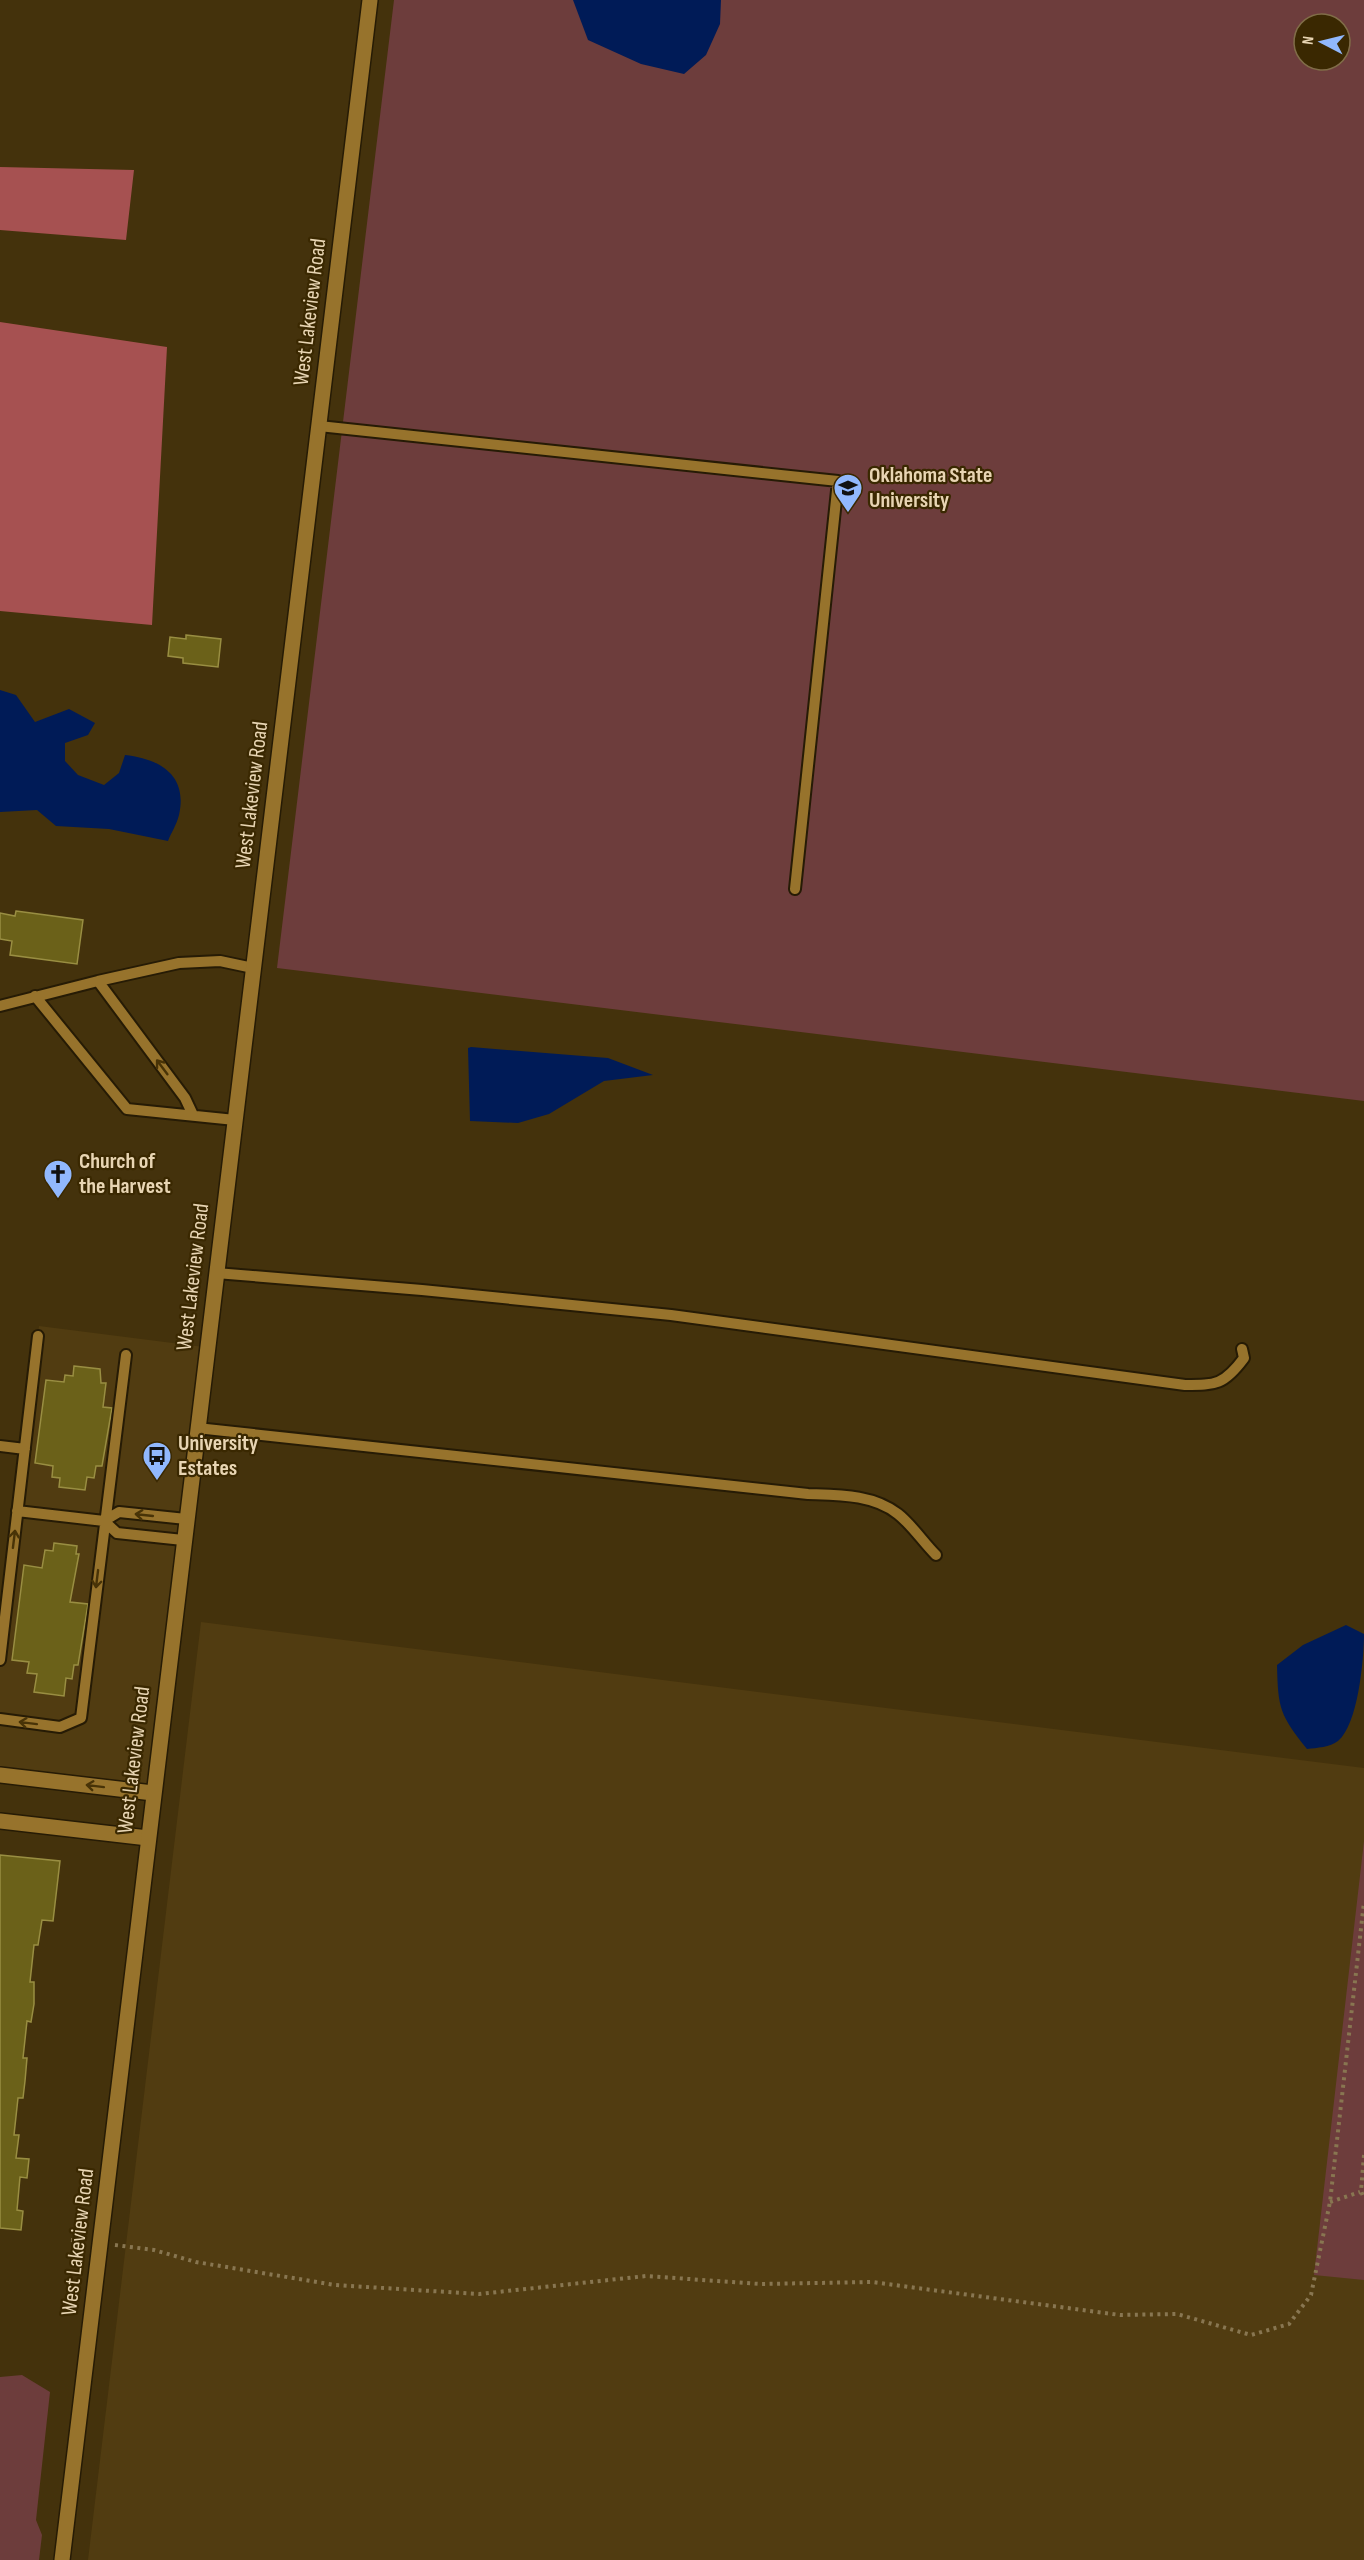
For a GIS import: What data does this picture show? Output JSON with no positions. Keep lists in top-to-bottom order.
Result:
{
  "streets": {
    "main road": ["West Lakeview Road"]
  },
  "places": {
    "school or university": ["Oklahoma State University"],
    "church": ["Church of the Harvest"],
    "bus stop": ["University Estates"]
  },
  "north": "left"
}
